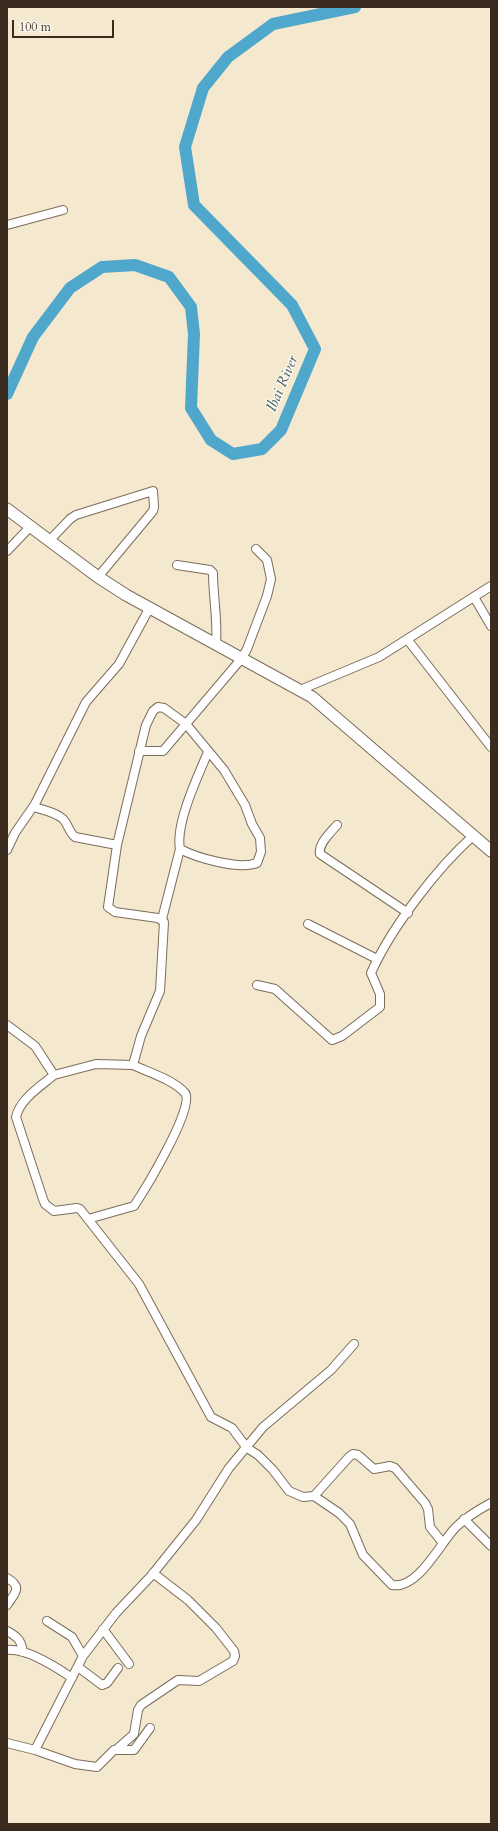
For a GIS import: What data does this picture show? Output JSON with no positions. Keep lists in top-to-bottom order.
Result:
{
  "water": ["Ibai River"],
  "scale_bar": "100 m"
}
